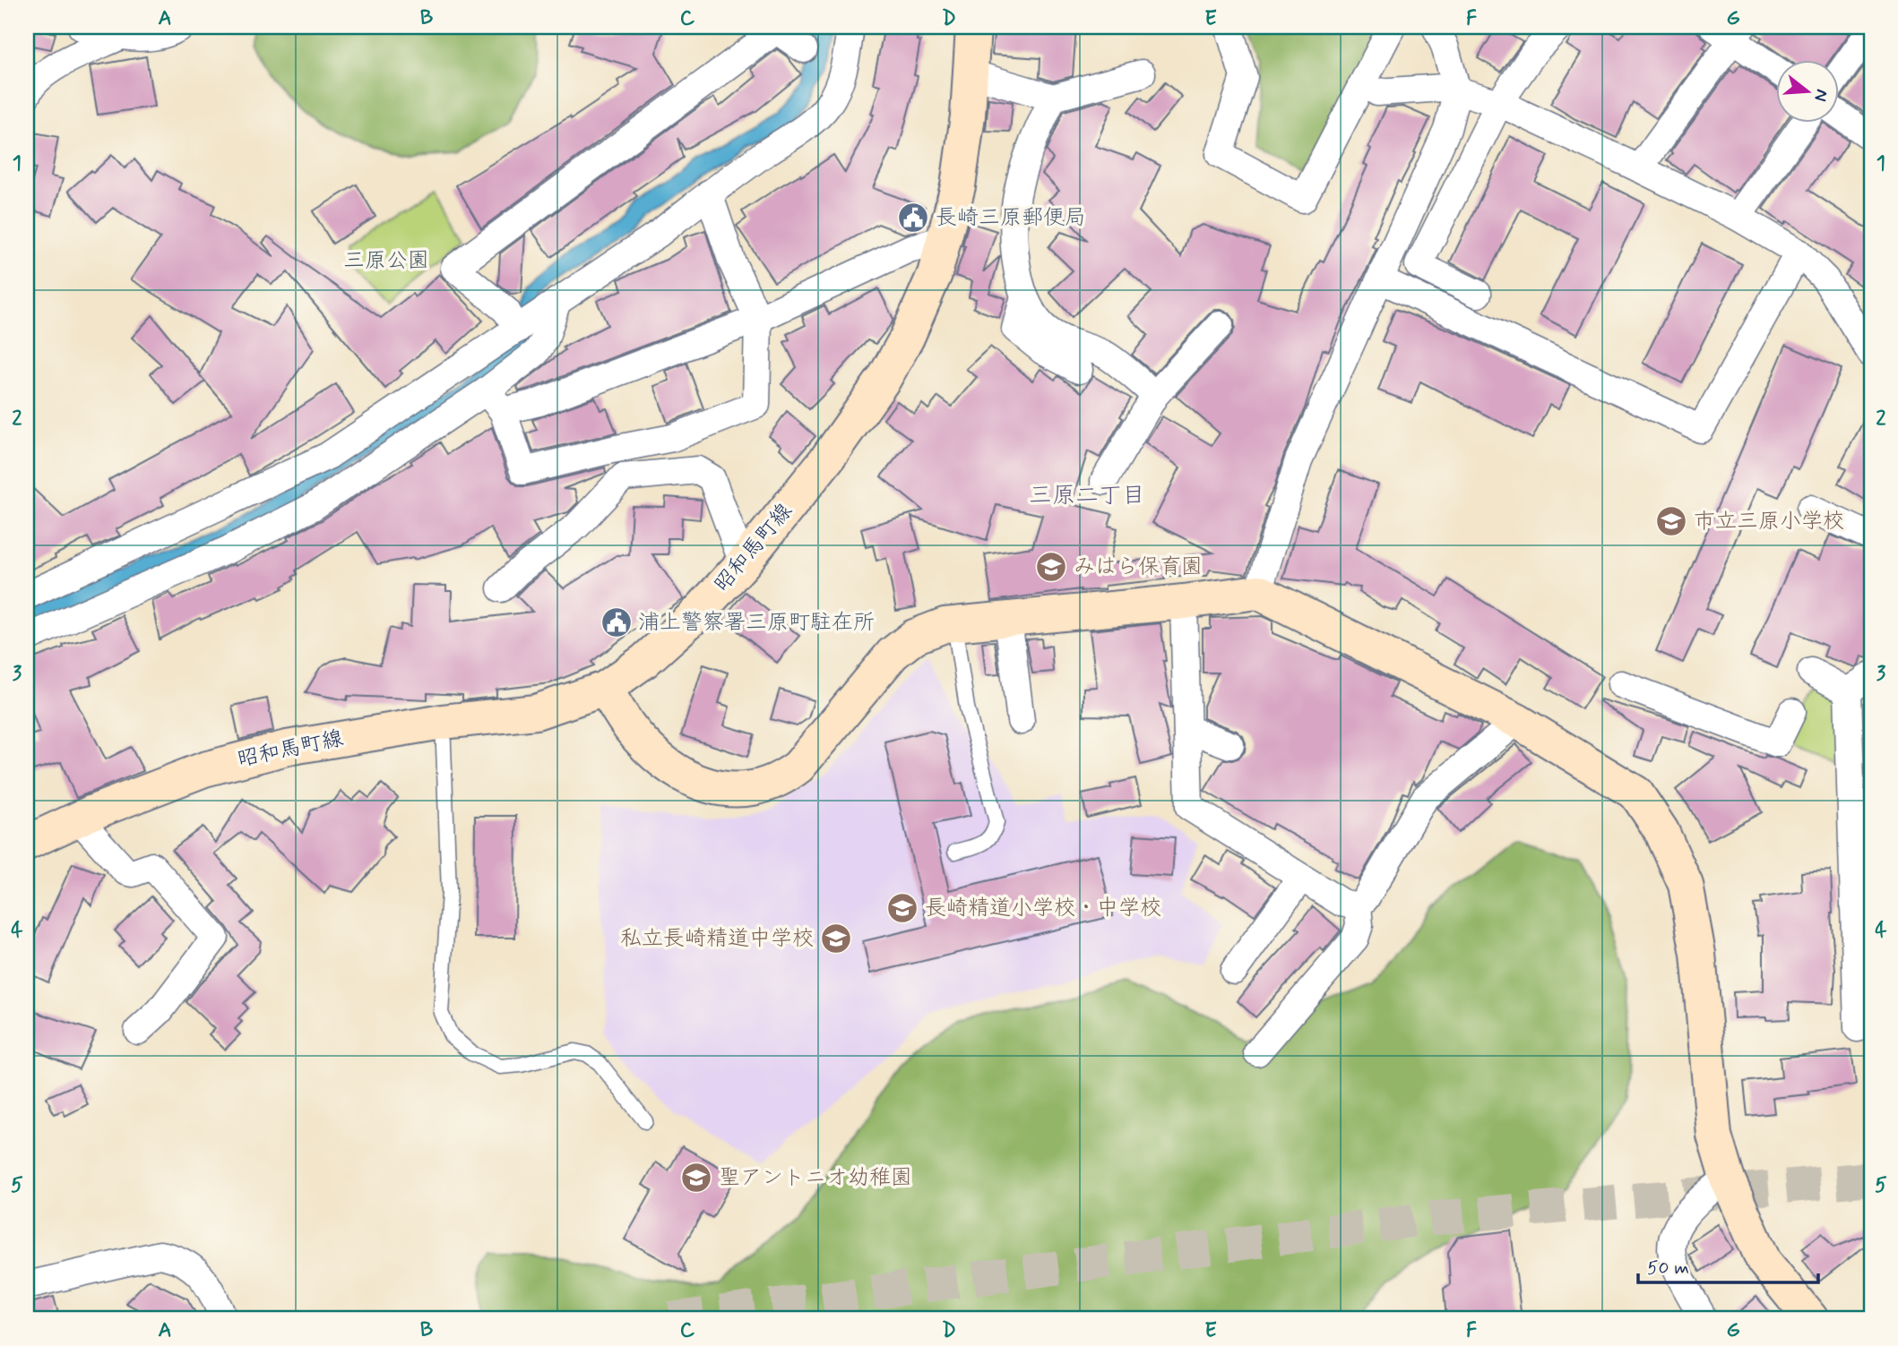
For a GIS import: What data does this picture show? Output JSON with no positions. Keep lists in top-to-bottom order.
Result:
{
  "streets": {
    "street": ["昭和馬町線"]
  },
  "districts": ["三原二丁目"],
  "parks": ["三原公園"],
  "places": {
    "public building": ["長崎三原郵便局", "浦上警察署三原町駐在所"],
    "school or university": [
      "市立三原小学校",
      "みはら保育園",
      "長崎精道小学校・中学校",
      "私立長崎精道中学校",
      "聖アントニオ幼稚園"
    ]
  },
  "scale_bar": "50 m",
  "north": "right",
  "grid": {
    "columns": [
      "A",
      "B",
      "C",
      "D",
      "E",
      "F",
      "G"
    ],
    "rows": [
      "1",
      "2",
      "3",
      "4",
      "5"
    ]
  }
}
